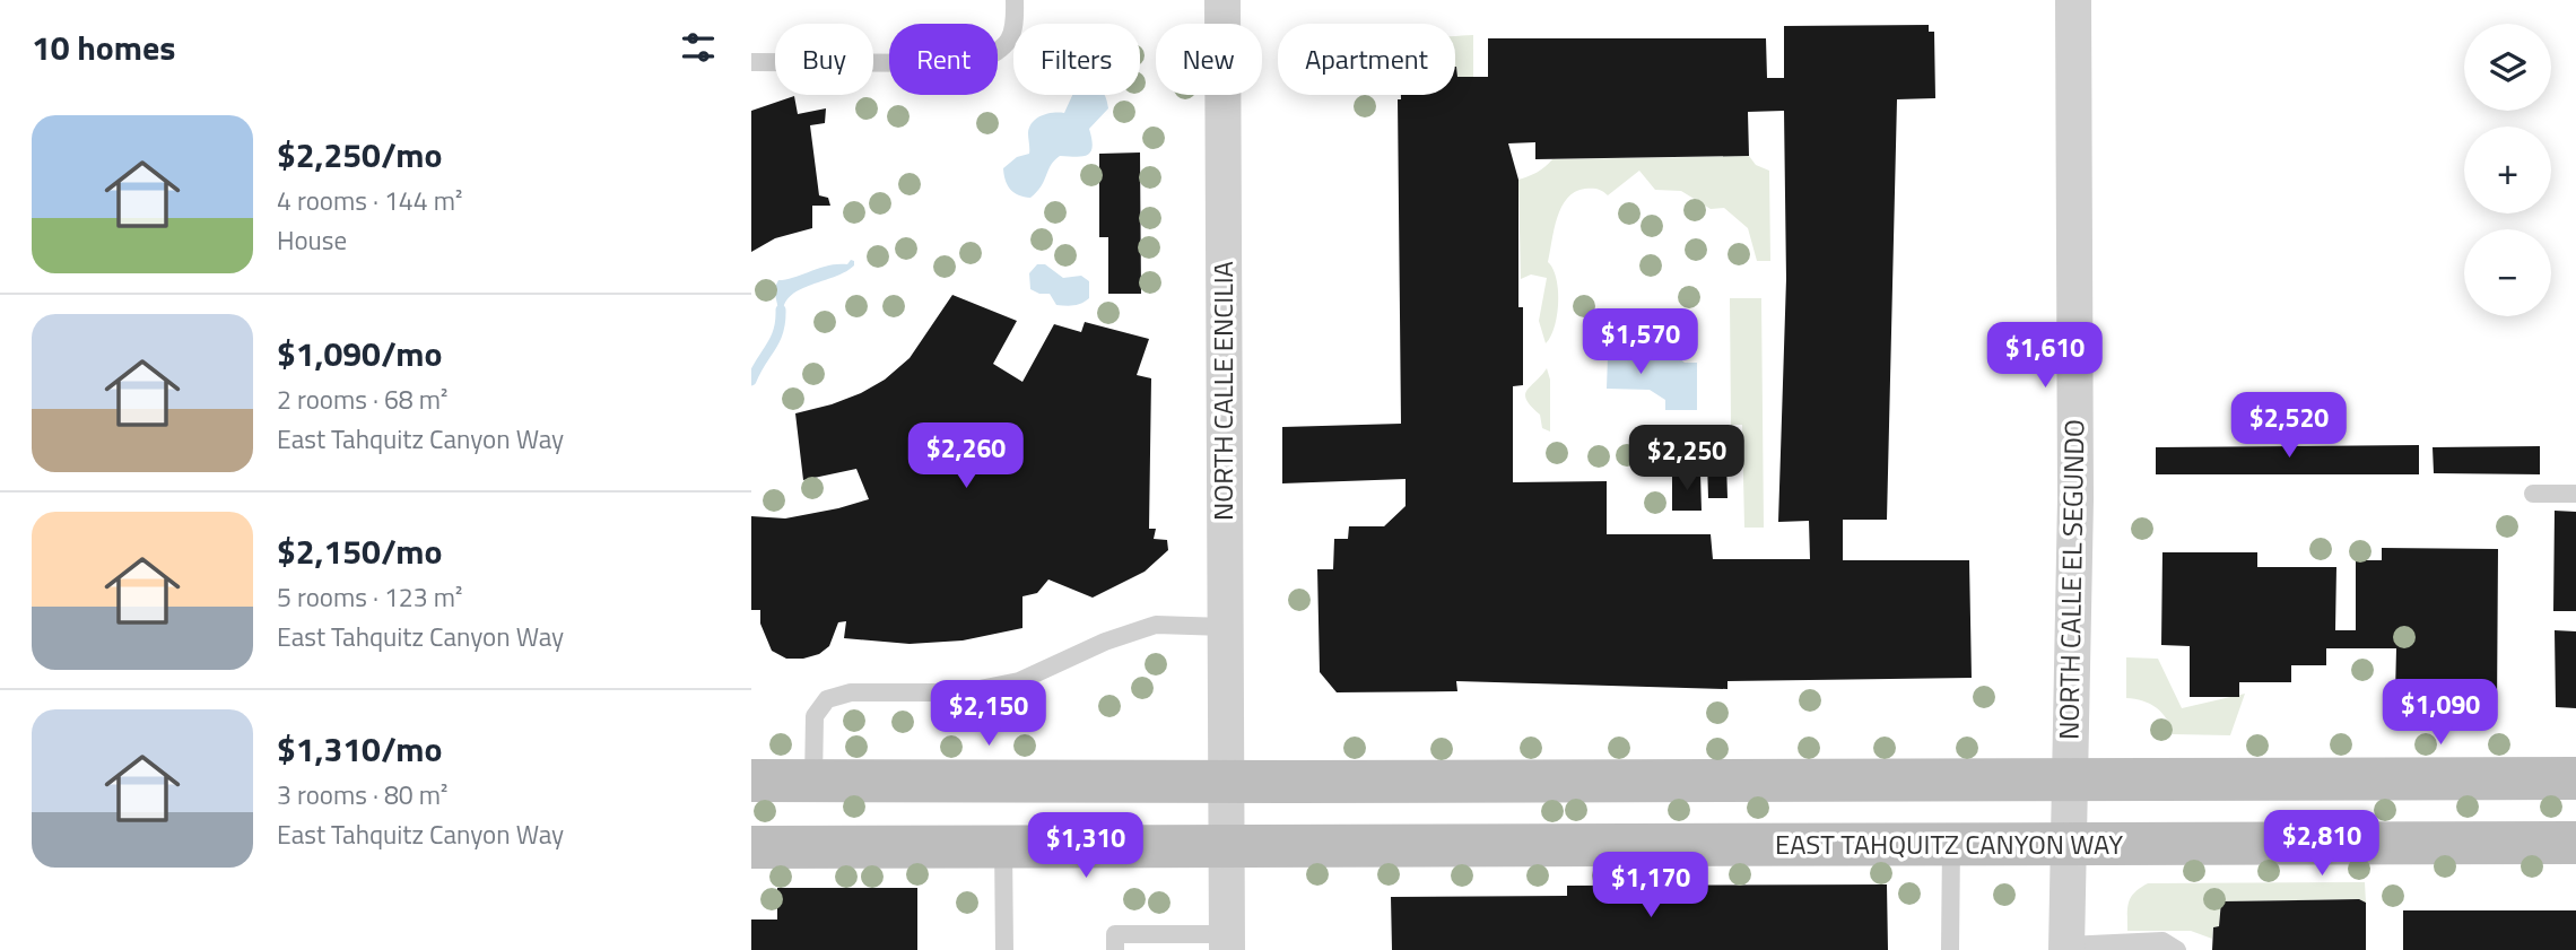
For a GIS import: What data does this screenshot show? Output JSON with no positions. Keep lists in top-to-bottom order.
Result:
{
  "streets": {
    "main road": ["EAST TAHQUITZ CANYON WAY"],
    "street": ["NORTH CALLE ENCILIA", "NORTH CALLE EL SEGUNDO"]
  },
  "crossings": [
    ["NORTH CALLE ENCILIA", "EAST TAHQUITZ CANYON WAY"],
    ["NORTH CALLE EL SEGUNDO", "EAST TAHQUITZ CANYON WAY"]
  ],
  "page": {
    "heading": "10 homes",
    "map_buttons": ["+", "−"],
    "chip": [
      "Buy",
      "Rent",
      "Filters",
      "New",
      "Apartment"
    ],
    "list": [
      {
        "name": "$2,250/mo",
        "note": "4 rooms · 144 m² · House"
      },
      {
        "name": "$1,090/mo",
        "note": "2 rooms · 68 m² · East Tahquitz Canyon Way"
      },
      {
        "name": "$2,150/mo",
        "note": "5 rooms · 123 m² · East Tahquitz Canyon Way"
      },
      {
        "name": "$1,310/mo",
        "note": "3 rooms · 80 m² · East Tahquitz Canyon Way"
      }
    ],
    "price": [
      "$1,570",
      "$1,610",
      "$2,520",
      "$2,260",
      "$2,250",
      "$1,090",
      "$2,150",
      "$2,810",
      "$1,310",
      "$1,170"
    ]
  }
}
